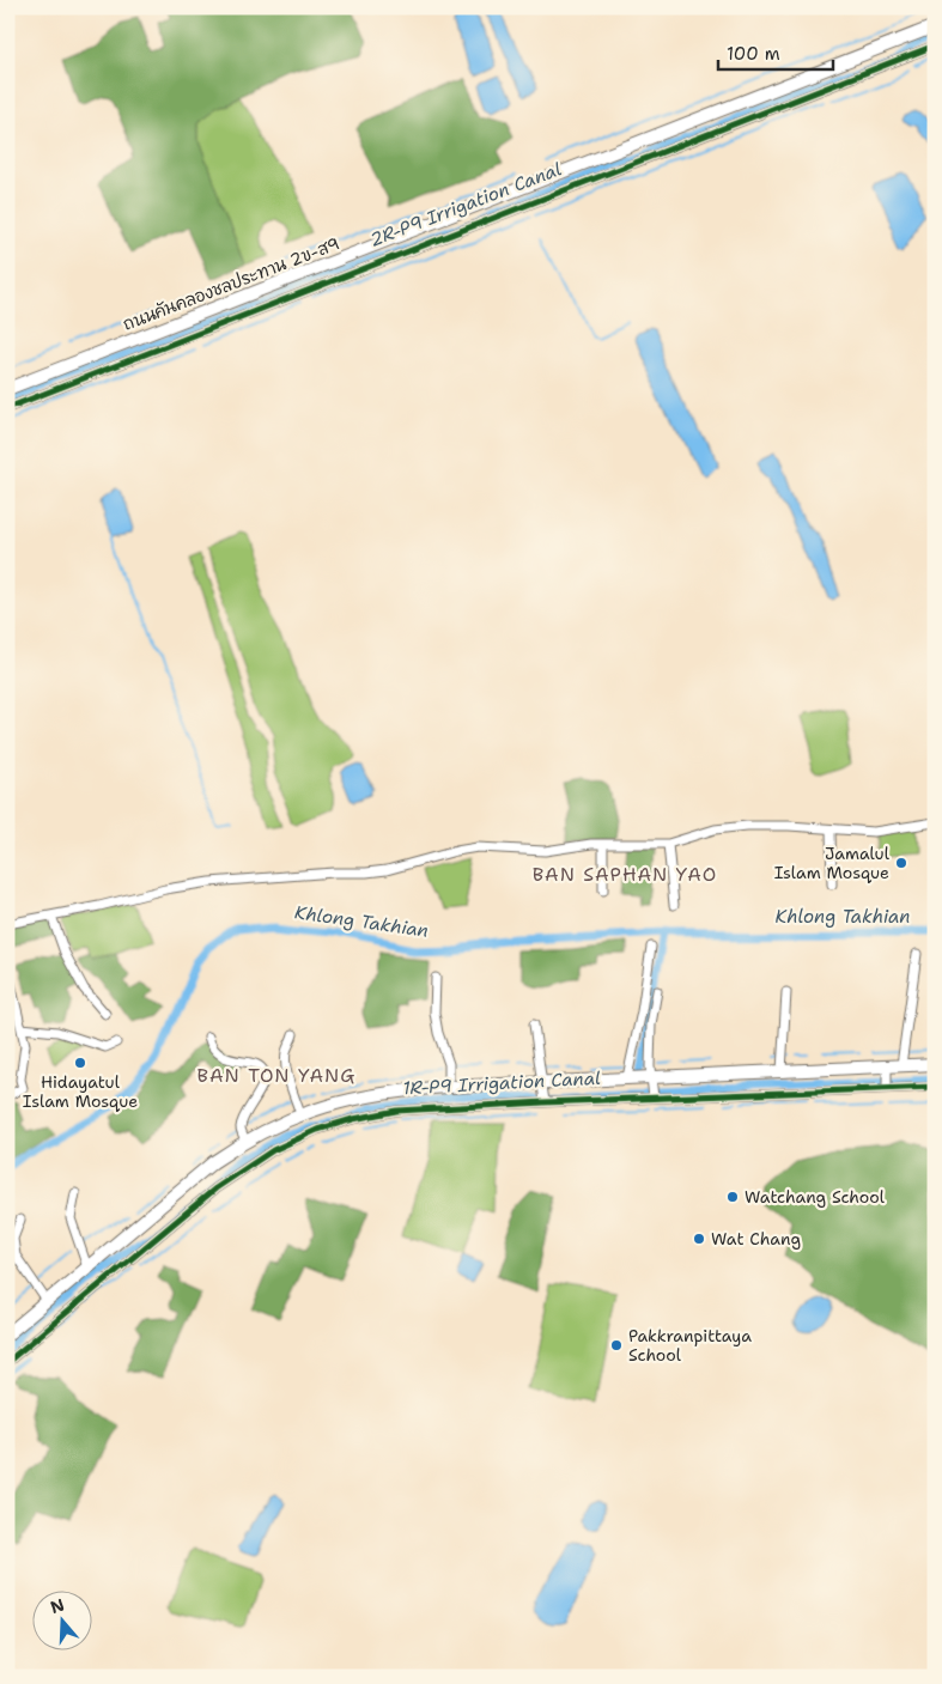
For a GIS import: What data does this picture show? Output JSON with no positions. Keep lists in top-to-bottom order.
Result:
{
  "streets": {
    "main road": ["ถนนคันคลองชลประทาน 2ข-ส9"]
  },
  "districts": ["BAN SAPHAN YAO", "BAN TON YANG"],
  "water": ["2R-P9 Irrigation Canal", "Khlong Takhian", "1R-P9 Irrigation Canal"],
  "places": [
    "Jamalul Islam Mosque",
    "Hidayatul Islam Mosque",
    "Watchang School",
    "Wat Chang",
    "Pakkranpittaya School"
  ],
  "scale_bar": "100 m",
  "north": "top"
}
